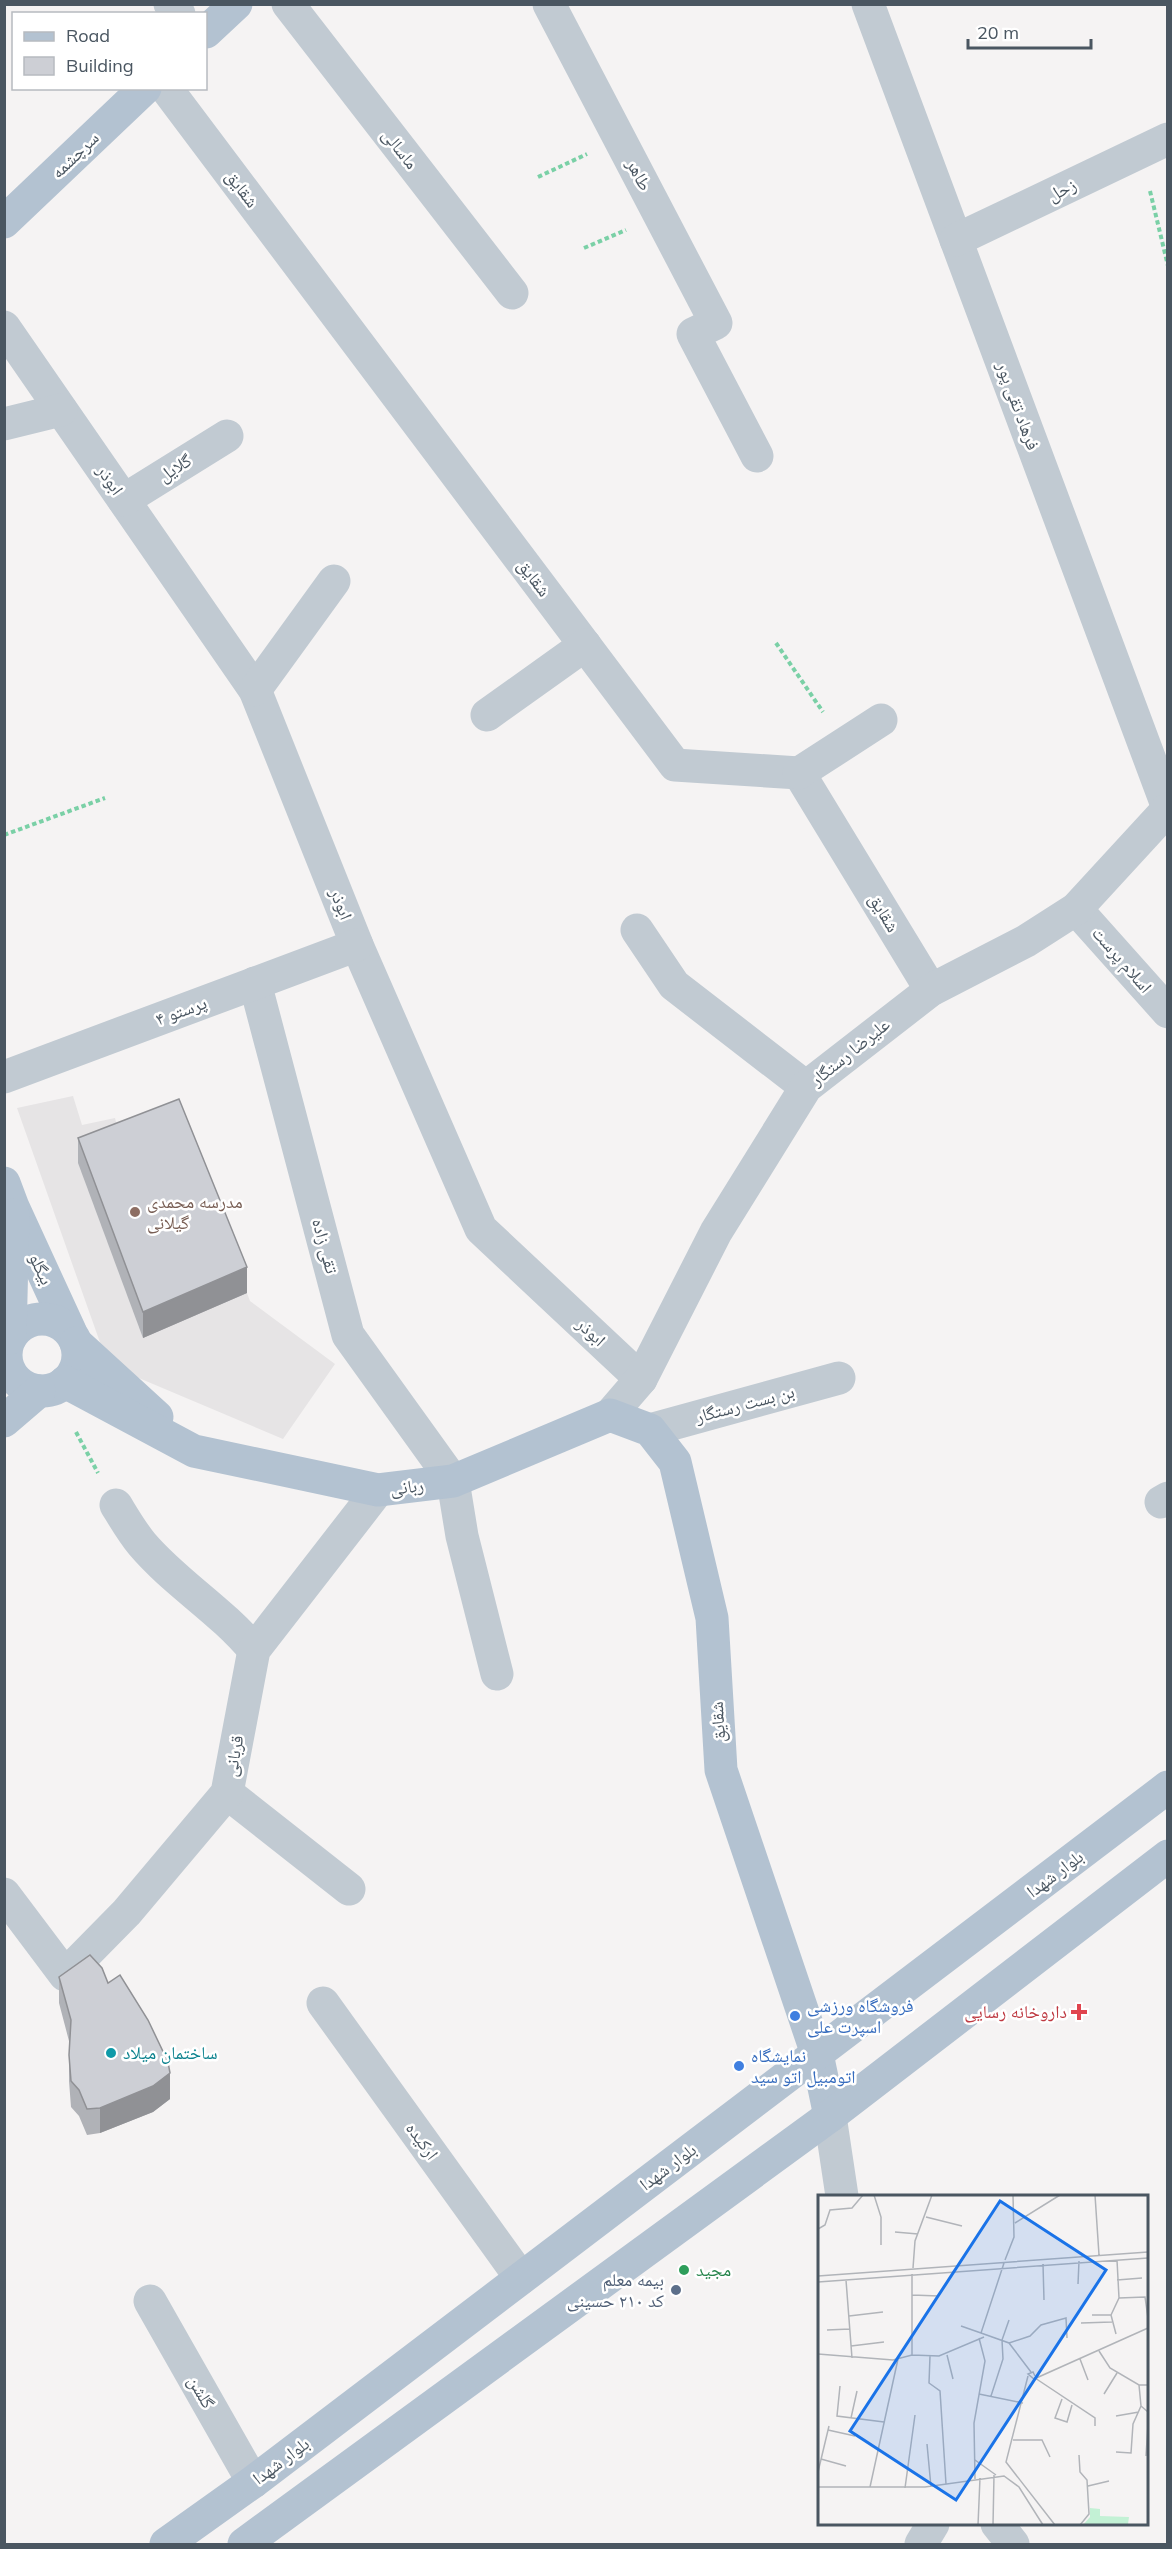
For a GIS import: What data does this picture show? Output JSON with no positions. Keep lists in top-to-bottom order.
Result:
{
  "streets": {
    "main road": [
      "سرچشمه",
      "شقایق",
      "بیگلو",
      "ربانی",
      "بلوار شهدا"
    ],
    "street": [
      "ماسالی",
      "طاهر",
      "زحل",
      "فرهاد تقی پور",
      "گلایل",
      "ابوذر",
      "اسلام پرست",
      "پرستو ۴",
      "علیرضا رستگار",
      "تقی زاده",
      "بن بست رستگار",
      "قربانی",
      "ارکیده",
      "گلشن"
    ]
  },
  "crossings": [
    ["شقایق", "علیرضا رستگار"],
    ["شقایق", "بن بست رستگار"],
    ["شقایق", "بلوار شهدا"],
    ["زحل", "فرهاد تقی پور"],
    ["فرهاد تقی پور", "علیرضا رستگار"],
    ["گلایل", "ابوذر"],
    ["ابوذر", "پرستو ۴"],
    ["ابوذر", "علیرضا رستگار"],
    ["اسلام پرست", "علیرضا رستگار"],
    ["پرستو ۴", "تقی زاده"],
    ["علیرضا رستگار", "ربانی"],
    ["تقی زاده", "ربانی"],
    ["بیگلو", "ربانی"],
    ["ربانی", "قربانی"],
    ["بلوار شهدا", "ارکیده"],
    ["بلوار شهدا", "گلشن"]
  ],
  "places": {
    "other": [
      "مدرسه محمدی گیلانی",
      "فروشگاه ورزشی اسپرت علی",
      "ساختمان میلاد",
      "نمایشگاه اتومبیل اتو سید",
      "مجید",
      "بیمه معلم کد ۲۱۰ حسینی"
    ],
    "health": ["داروخانه رسایی"]
  },
  "legend": ["Road", "Building"],
  "scale_bar": "20 m"
}
